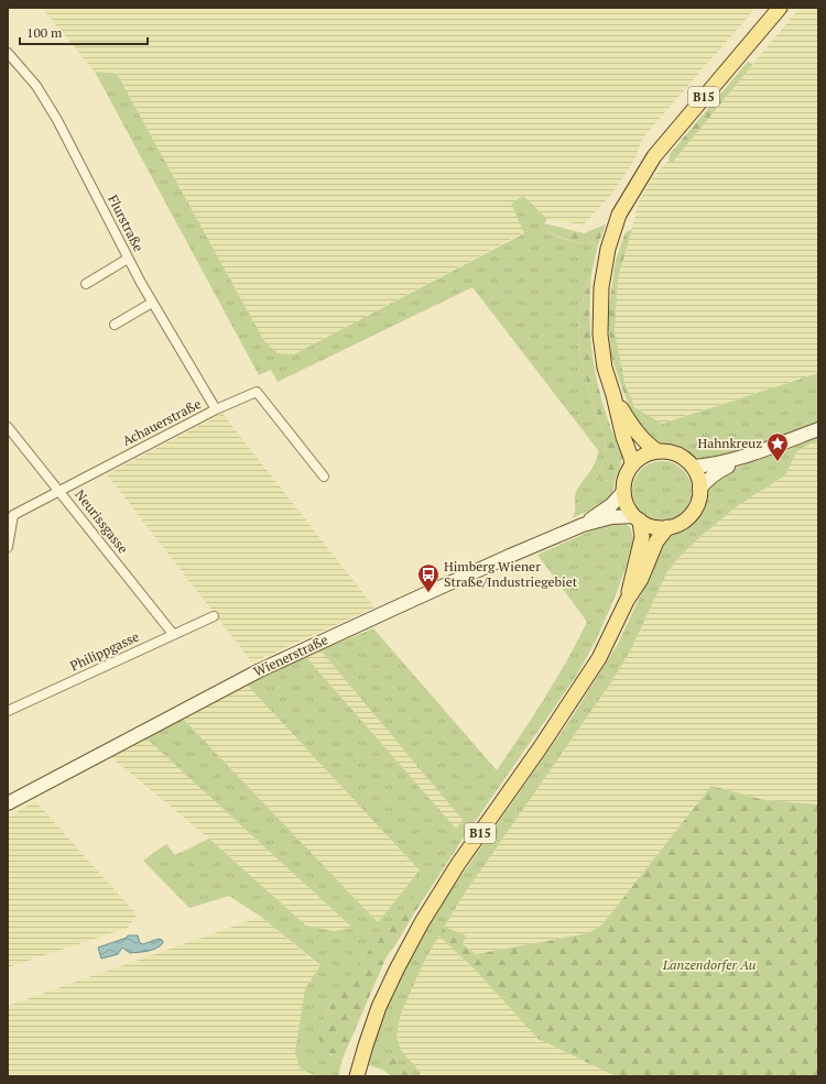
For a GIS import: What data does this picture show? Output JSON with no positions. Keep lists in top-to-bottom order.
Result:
{
  "streets": {
    "main road": ["B15"],
    "street": [
      "Flurstraße",
      "Achauerstraße",
      "Neurissgasse",
      "Philippgasse",
      "Wienerstraße"
    ]
  },
  "crossings": [
    ["B15", "Wienerstraße"],
    ["Flurstraße", "Achauerstraße"],
    ["Achauerstraße", "Neurissgasse"],
    ["Neurissgasse", "Philippgasse"]
  ],
  "parks": ["Lanzendorfer Au"],
  "places": {
    "place": ["Hahnkreuz"],
    "bus stop": ["Himberg Wiener Straße/Industriegebiet"]
  },
  "scale_bar": "100 m"
}
